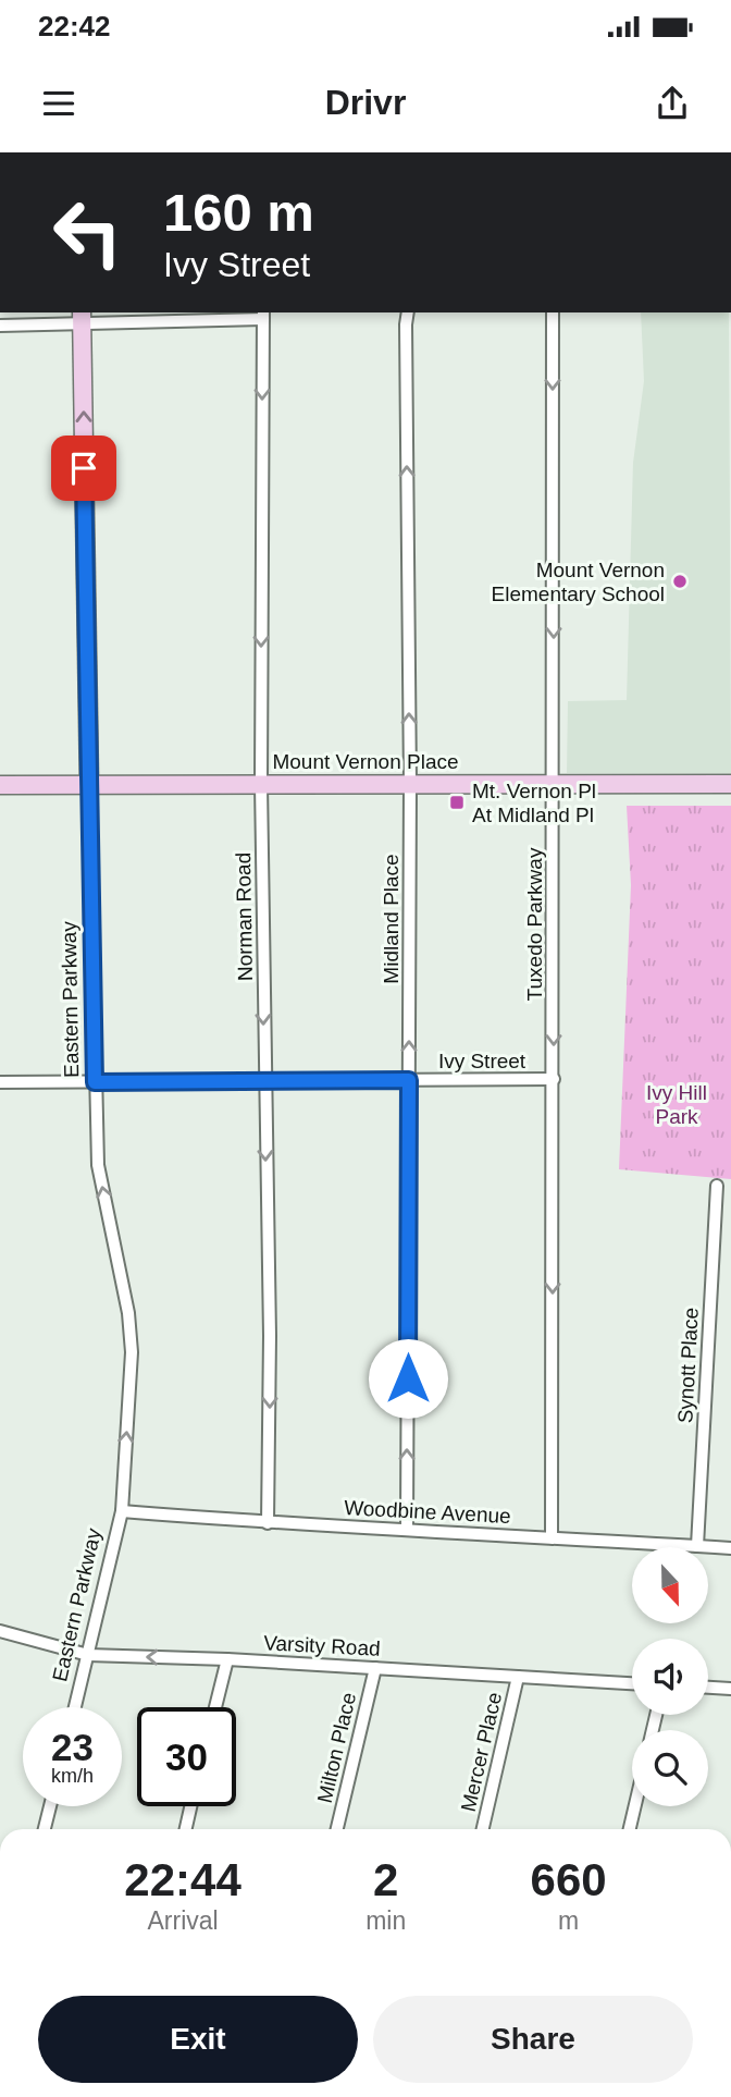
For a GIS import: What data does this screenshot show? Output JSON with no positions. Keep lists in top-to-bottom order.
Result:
{
  "streets": {
    "street": [
      "Mount Vernon Place",
      "Norman Road",
      "Midland Place",
      "Tuxedo Parkway",
      "Eastern Parkway",
      "Ivy Street",
      "Synott Place",
      "Woodbine Avenue",
      "Varsity Road",
      "Milton Place",
      "Mercer Place"
    ]
  },
  "crossings": [
    ["Mount Vernon Place", "Norman Road"],
    ["Mount Vernon Place", "Midland Place"],
    ["Mount Vernon Place", "Tuxedo Parkway"],
    ["Mount Vernon Place", "Eastern Parkway"],
    ["Norman Road", "Ivy Street"],
    ["Norman Road", "Woodbine Avenue"],
    ["Midland Place", "Ivy Street"],
    ["Midland Place", "Woodbine Avenue"],
    ["Tuxedo Parkway", "Ivy Street"],
    ["Tuxedo Parkway", "Woodbine Avenue"],
    ["Eastern Parkway", "Ivy Street"],
    ["Eastern Parkway", "Woodbine Avenue"],
    ["Eastern Parkway", "Varsity Road"],
    ["Synott Place", "Woodbine Avenue"],
    ["Varsity Road", "Milton Place"],
    ["Varsity Road", "Mercer Place"]
  ],
  "one_way": [
    "Norman Road",
    "Midland Place",
    "Tuxedo Parkway",
    "Eastern Parkway"
  ],
  "parks": ["Ivy Hill Park"],
  "places": {
    "other": ["Mount Vernon Elementary School"],
    "transit": ["Mt. Vernon Pl At Midland Pl"]
  },
  "north": "bottom",
  "page": {
    "status": "22:42",
    "header": "Drivr",
    "turn": ["160 m", "Ivy Street"],
    "speed": "23 km/h",
    "limit": "30",
    "eta": [
      "22:44",
      "Arrival",
      "2",
      "min",
      "660",
      "m"
    ],
    "buttons": ["Exit", "Share"]
  }
}
